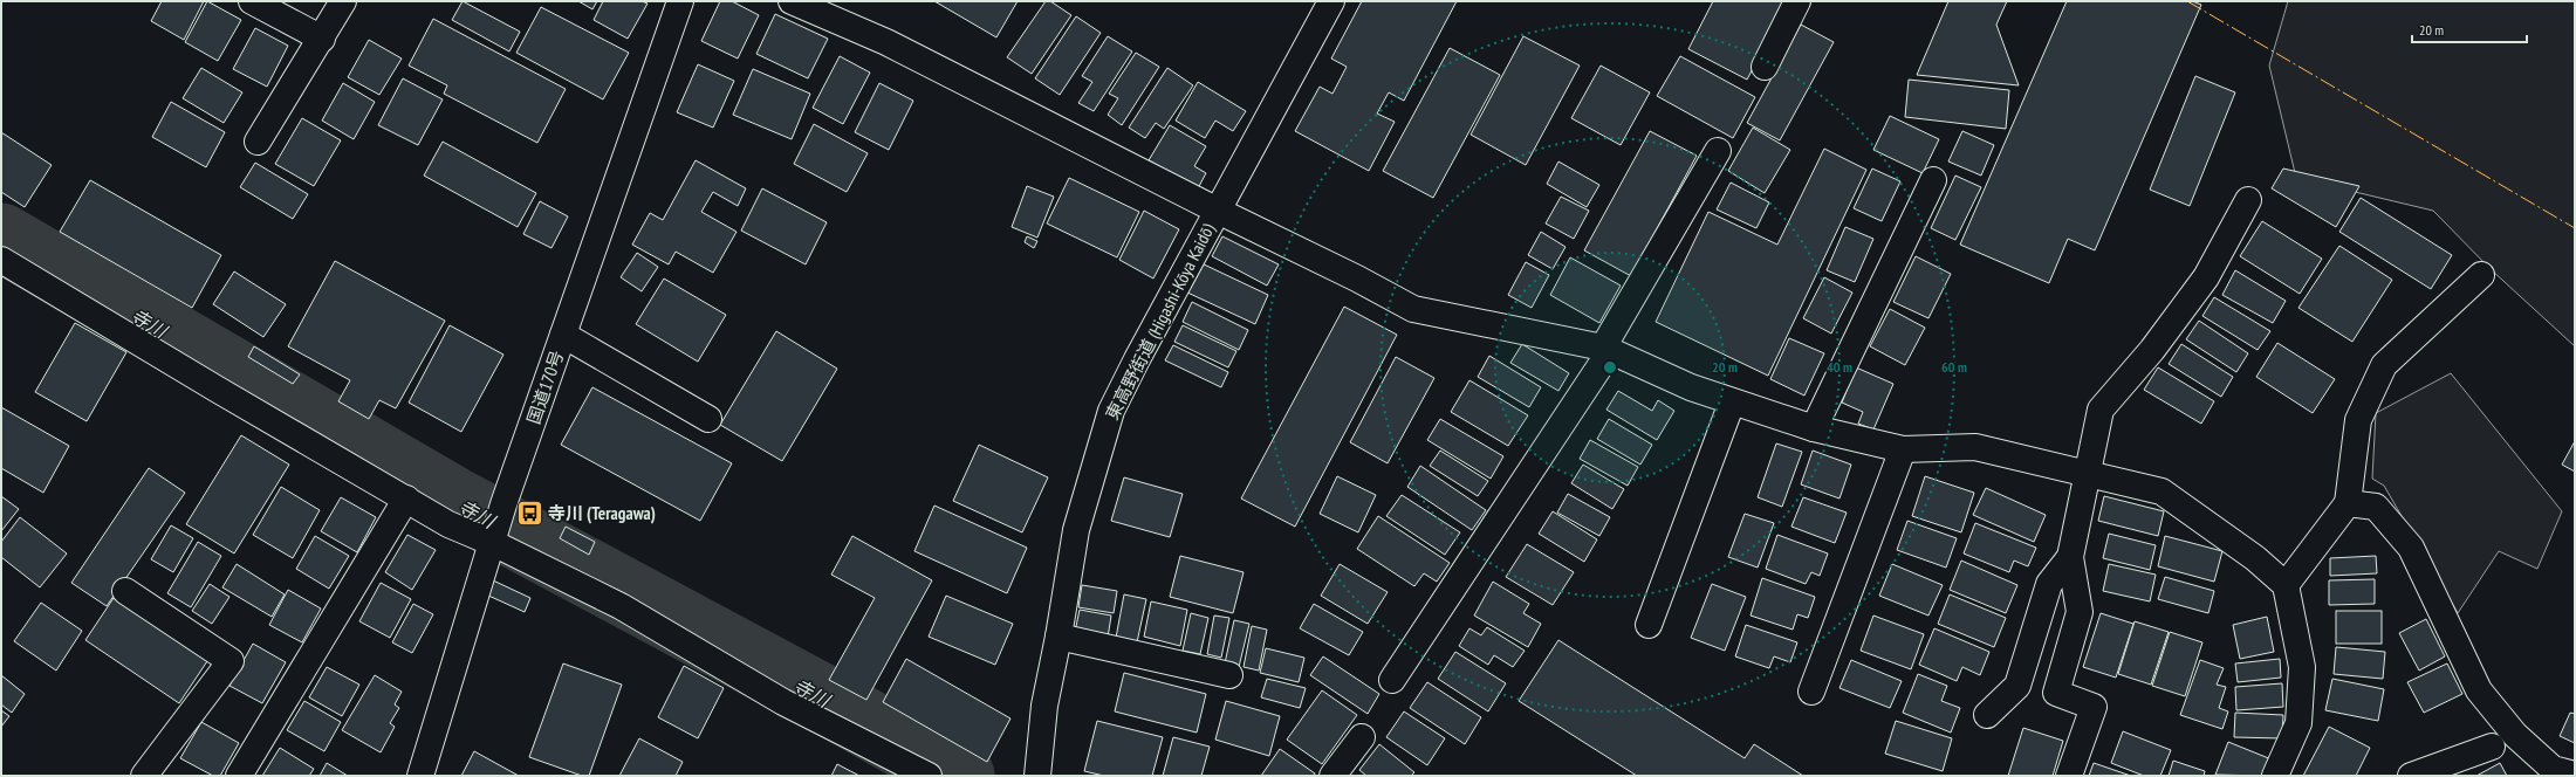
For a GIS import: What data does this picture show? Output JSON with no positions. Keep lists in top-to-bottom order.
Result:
{
  "streets": {
    "main road": ["東高野街道 (Higashi-Kōya Kaidō)", "国道170号"]
  },
  "water": ["寺川"],
  "places": {
    "bus stop": ["寺川 (Teragawa)"]
  },
  "scale_bar": "20 m",
  "rings": ["20 m", "40 m", "60 m"]
}
